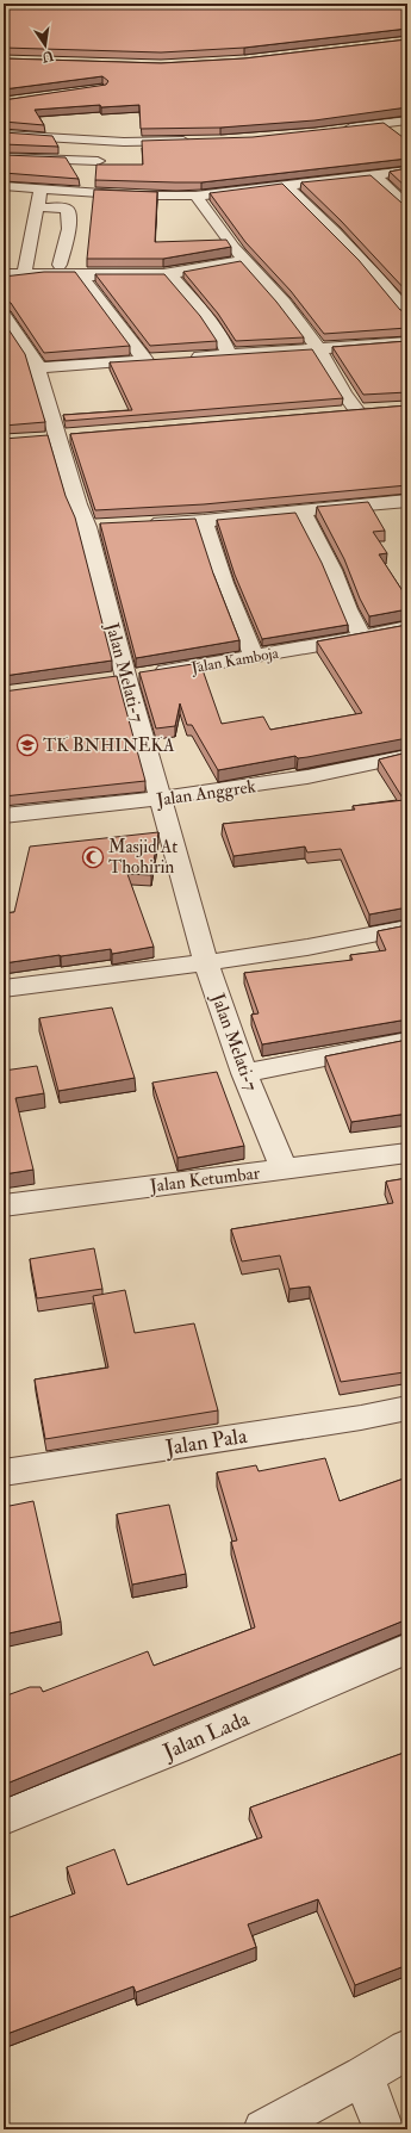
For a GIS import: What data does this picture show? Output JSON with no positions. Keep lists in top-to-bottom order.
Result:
{
  "streets": {
    "street": [
      "Jalan Kamboja",
      "Jalan Melati-7",
      "Jalan Anggrek",
      "Jalan Ketumbar",
      "Jalan Pala",
      "Jalan Lada"
    ]
  },
  "crossings": [
    ["Jalan Kamboja", "Jalan Melati-7"],
    ["Jalan Melati-7", "Jalan Anggrek"],
    ["Jalan Melati-7", "Jalan Ketumbar"]
  ],
  "places": {
    "school or university": ["TK BNHINEKA"],
    "mosque": ["Masjid At Thohirin"]
  },
  "north": "bottom"
}
